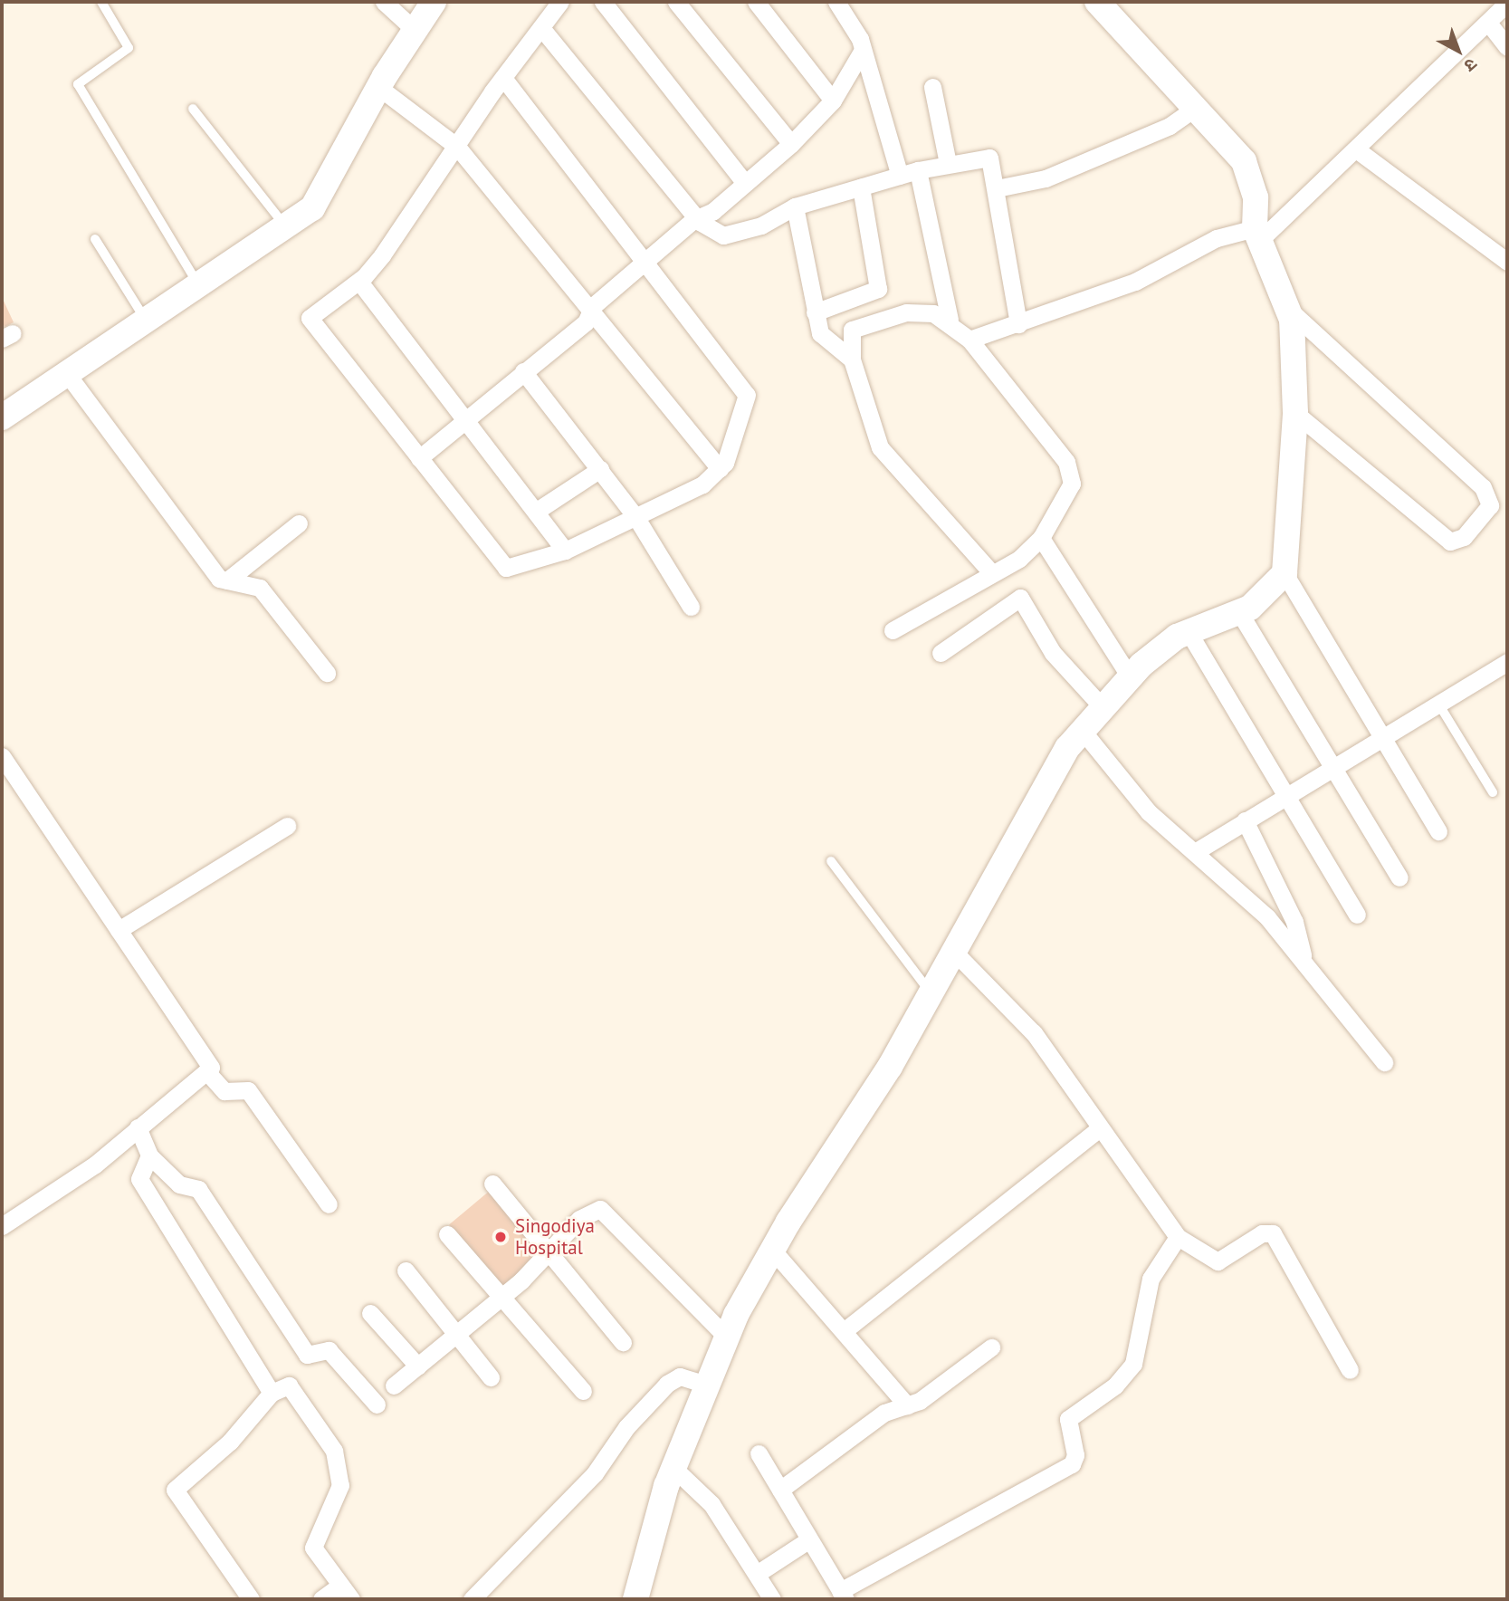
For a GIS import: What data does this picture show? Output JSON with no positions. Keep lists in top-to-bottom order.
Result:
{
  "places": ["Singodiya Hospital"],
  "north": "bottom right"
}
